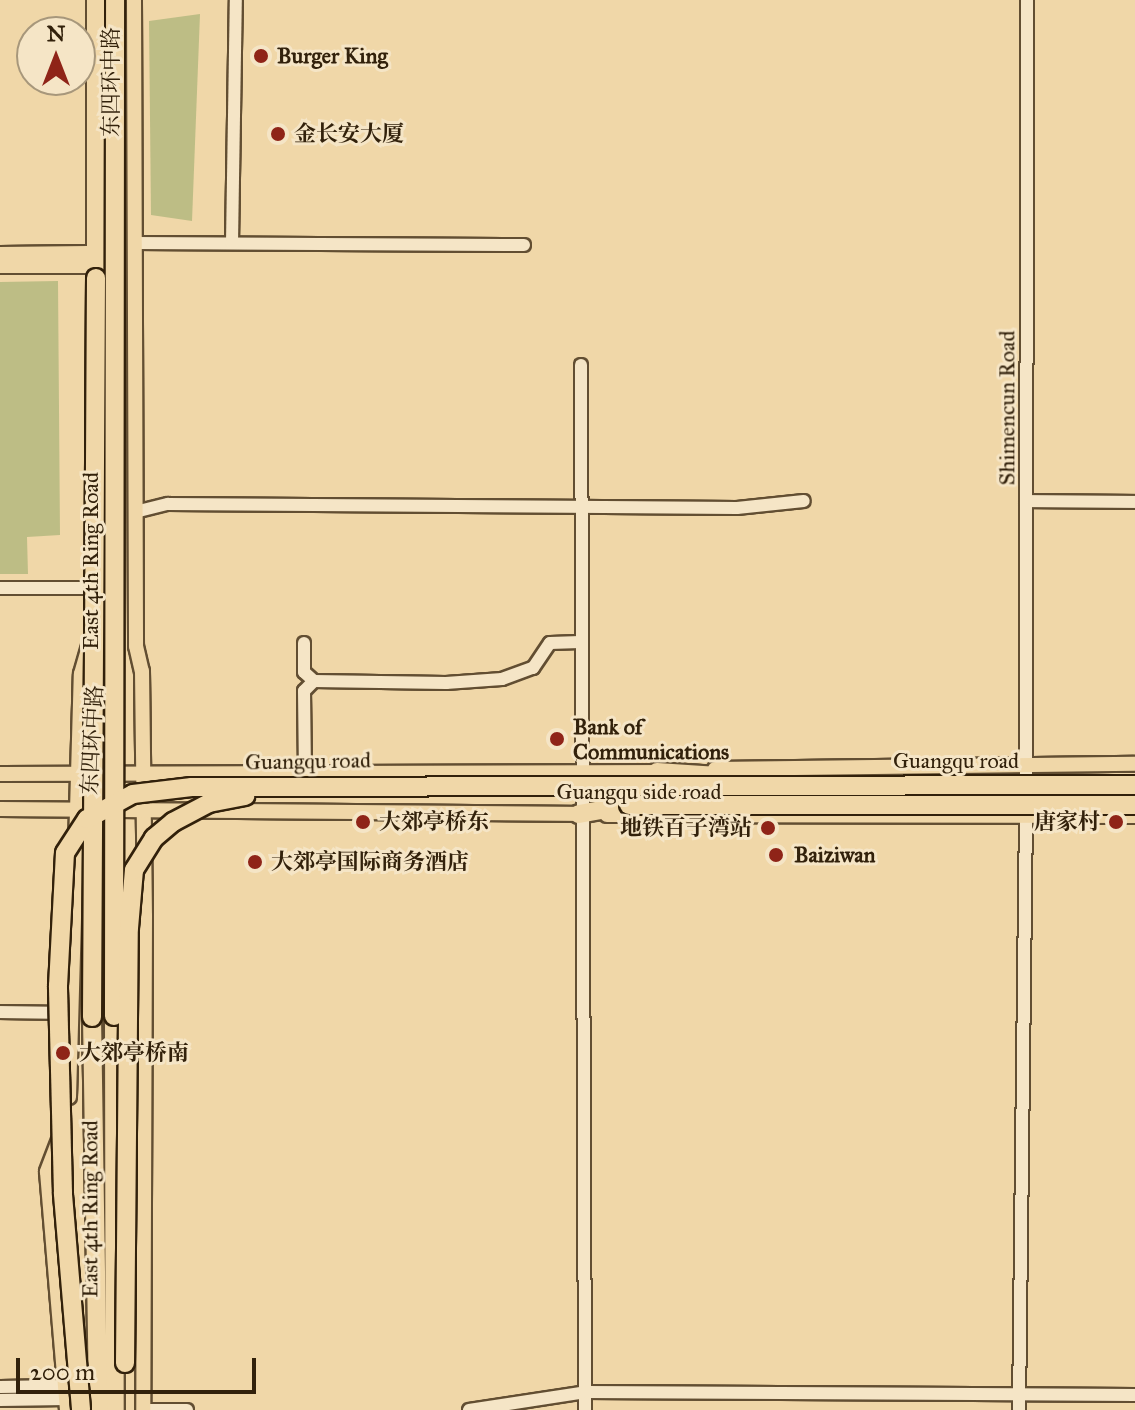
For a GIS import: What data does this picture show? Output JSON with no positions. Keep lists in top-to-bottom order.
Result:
{
  "streets": {
    "highway": ["East 4th Ring Road", "Guangqu road"],
    "main road": ["东四环中路", "Guangqu side road"],
    "street": ["Shimencun Road"]
  },
  "crossings": [
    ["东四环中路", "East 4th Ring Road"],
    ["东四环中路", "Guangqu road"],
    ["东四环中路", "Guangqu side road"],
    ["Shimencun Road", "Guangqu side road"],
    ["East 4th Ring Road", "Guangqu road"]
  ],
  "places": [
    "Burger King",
    "金长安大厦",
    "Bank of Communications",
    "大郊亭桥东",
    "唐家村",
    "地铁百子湾站",
    "Baiziwan",
    "大郊亭国际商务酒店",
    "大郊亭桥南"
  ],
  "scale_bar": "200 m",
  "north": "top"
}
